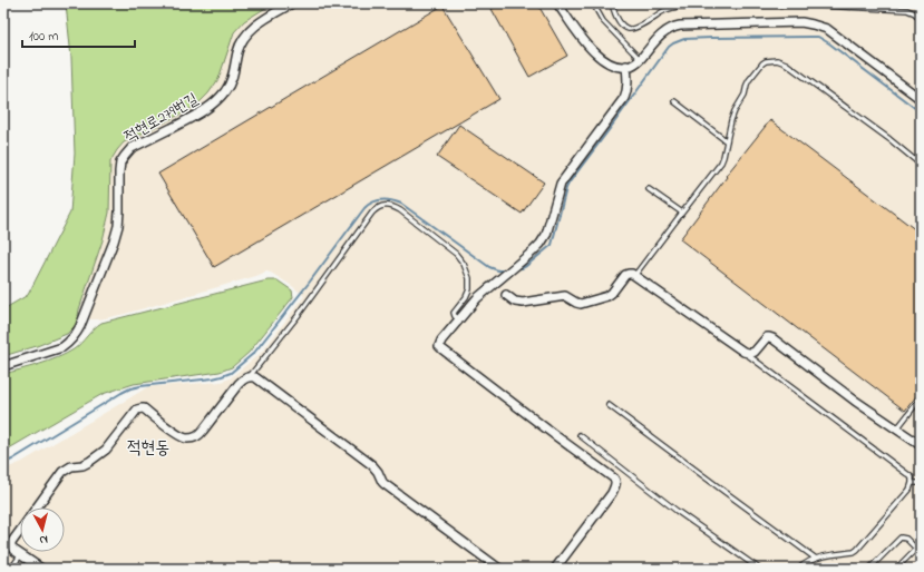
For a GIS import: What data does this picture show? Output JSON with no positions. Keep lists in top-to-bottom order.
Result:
{
  "streets": {
    "street": ["적현로279번길"]
  },
  "districts": ["적현동"],
  "scale_bar": "100 m",
  "north": "bottom"
}
